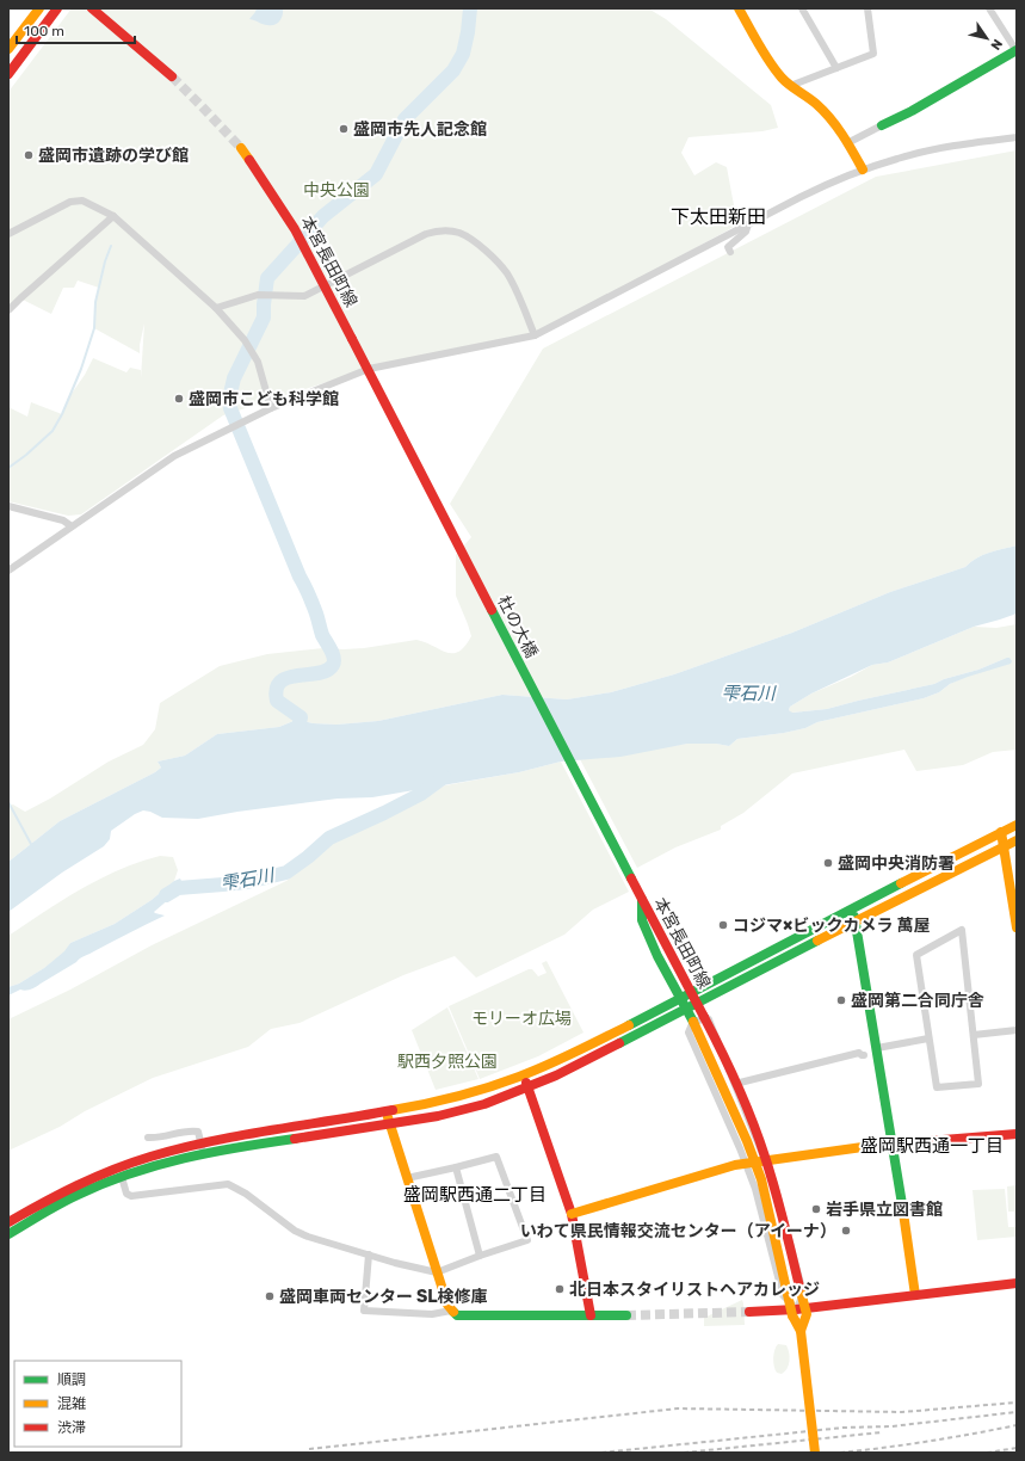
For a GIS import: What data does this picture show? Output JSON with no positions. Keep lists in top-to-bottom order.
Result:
{
  "streets": {
    "street": ["本宮長田町線", "杜の大橋"]
  },
  "crossings": [
    ["本宮長田町線", "杜の大橋"]
  ],
  "districts": ["下太田新田", "盛岡駅西通一丁目", "盛岡駅西通二丁目"],
  "water": ["雫石川"],
  "parks": ["中央公園", "モリーオ広場", "駅西夕照公園"],
  "places": [
    "盛岡市先人記念館",
    "盛岡市遺跡の学び館",
    "盛岡市こども科学館",
    "盛岡中央消防署",
    "コジマ×ビックカメラ 萬屋",
    "盛岡第二合同庁舎",
    "岩手県立図書館",
    "いわて県民情報交流センター（アイーナ）",
    "北日本スタイリストヘアカレッジ",
    "盛岡車両センター SL検修庫"
  ],
  "legend": ["順調", "混雑", "渋滞"],
  "scale_bar": "100 m",
  "north": "bottom right"
}
